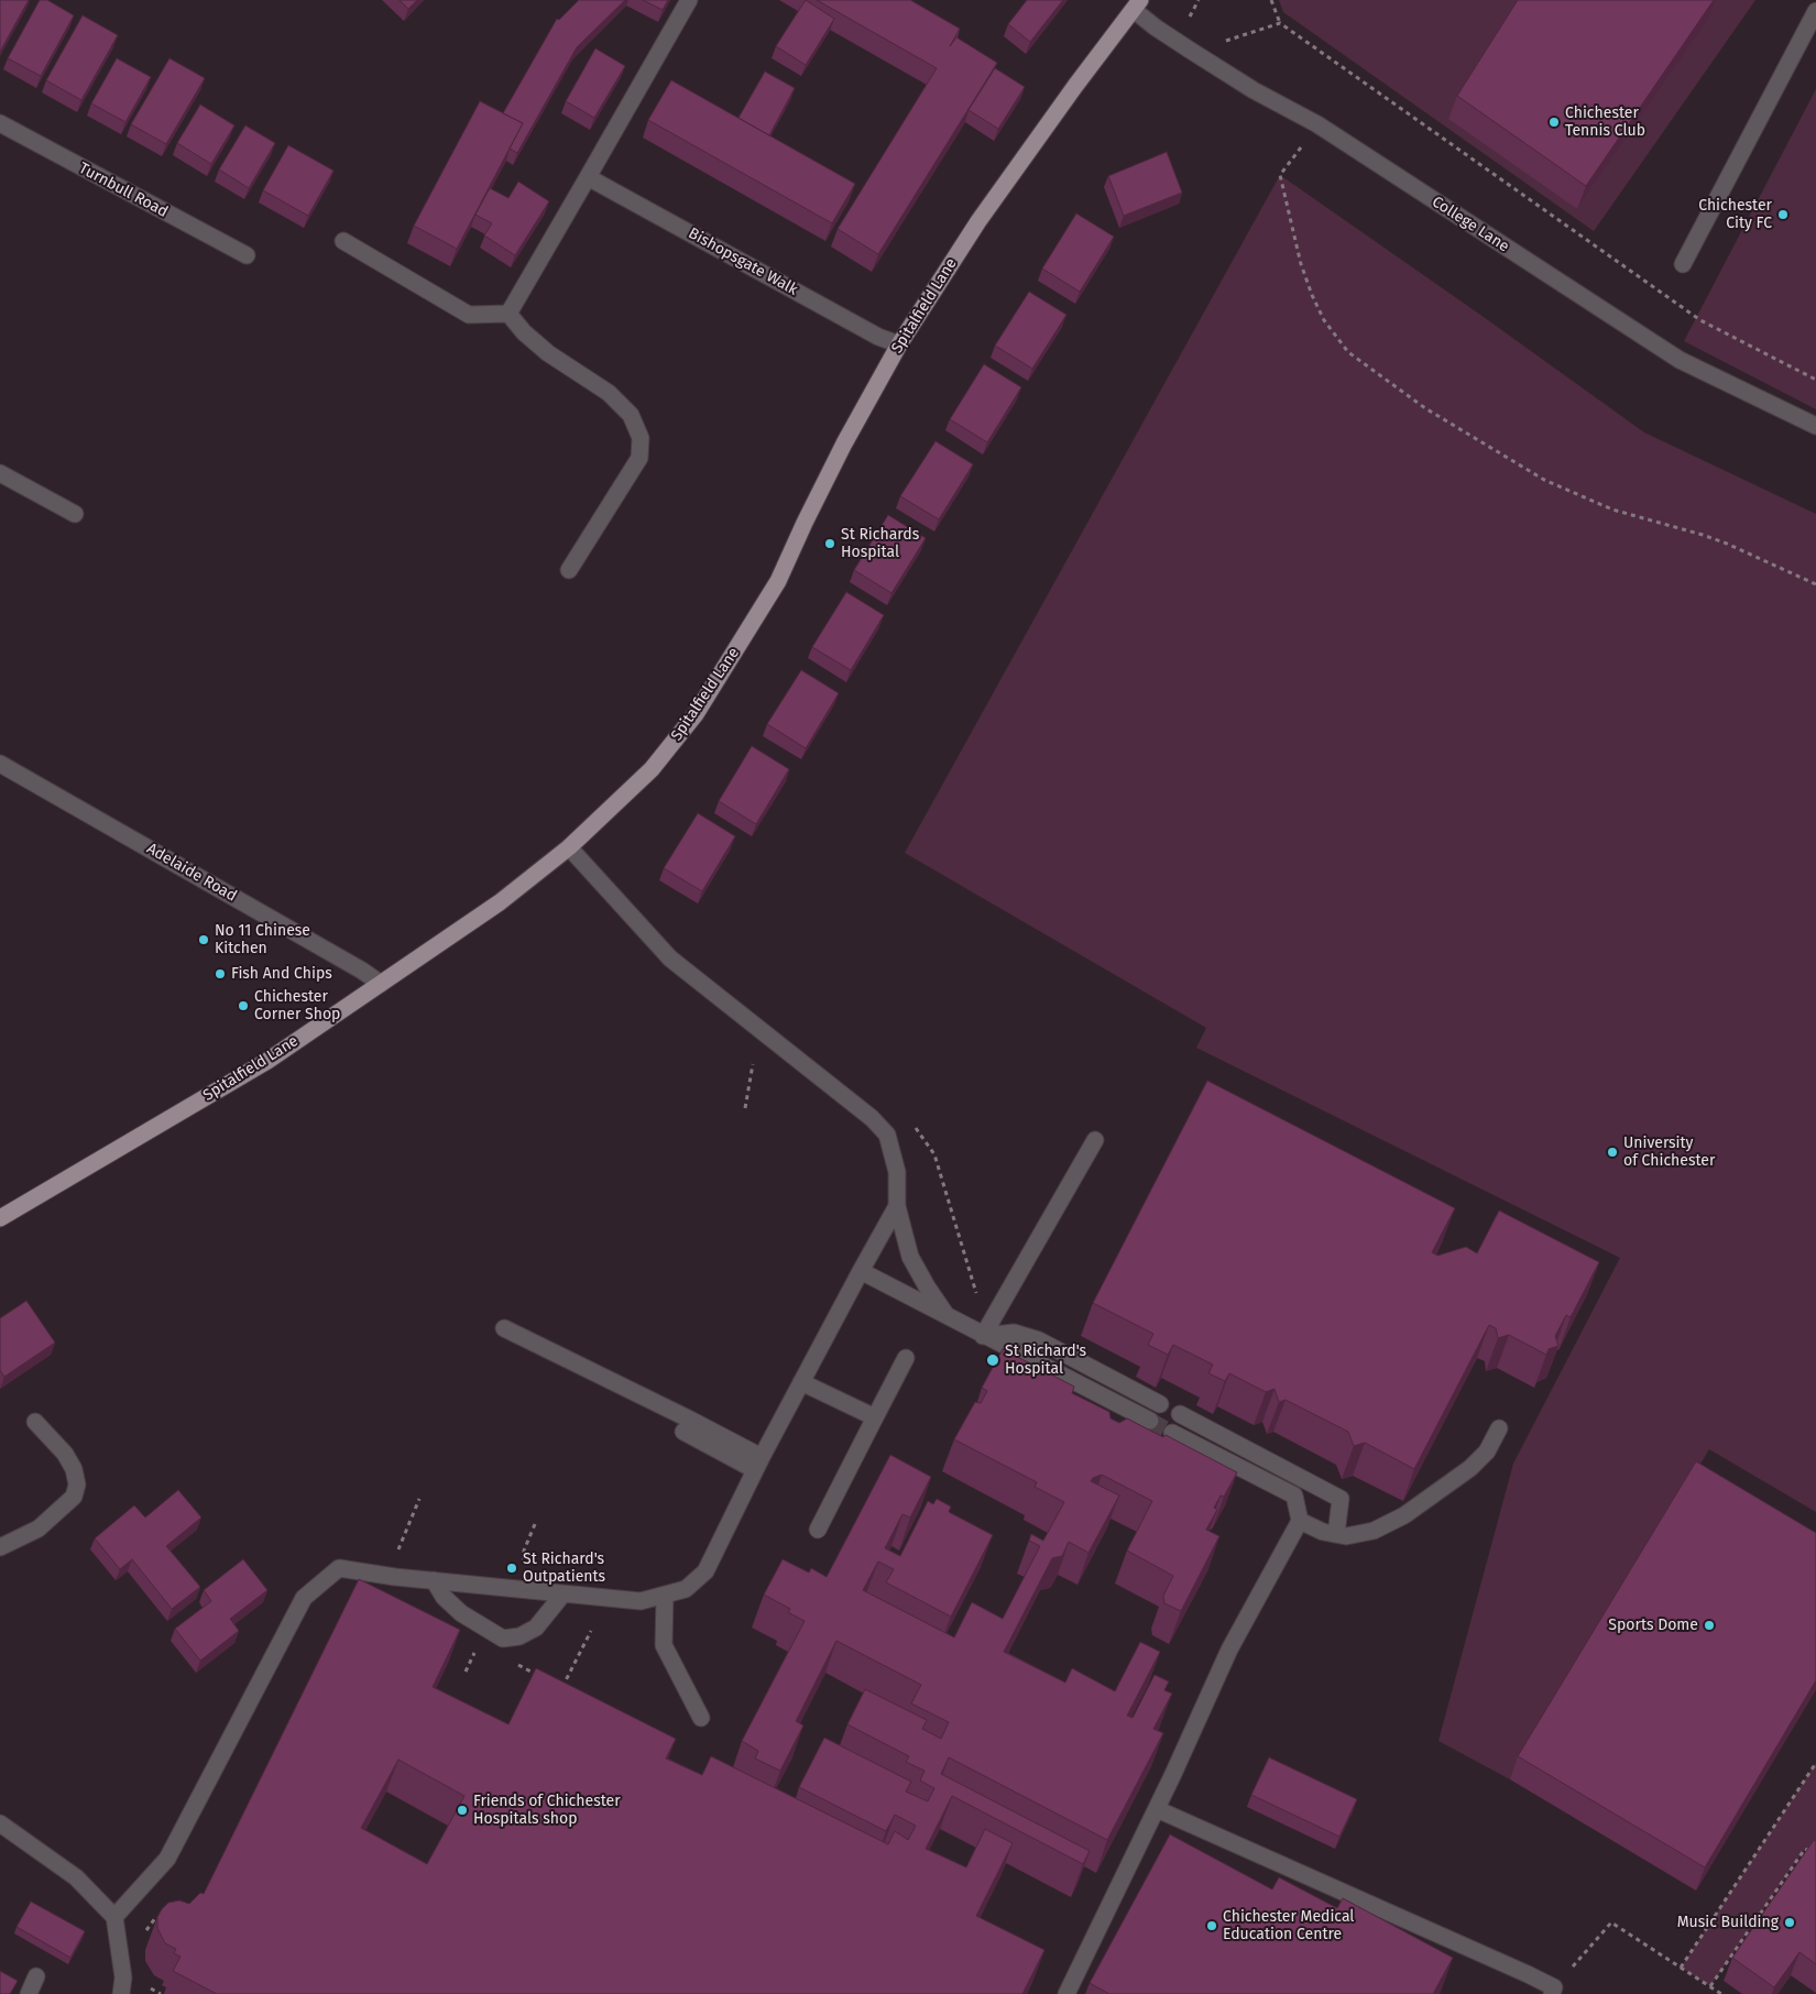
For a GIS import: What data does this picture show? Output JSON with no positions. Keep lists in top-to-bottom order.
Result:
{
  "streets": {
    "main road": ["Spitalfield Lane"],
    "street": [
      "Turnbull Road",
      "College Lane",
      "Bishopsgate Walk",
      "Adelaide Road"
    ]
  },
  "crossings": [
    ["College Lane", "Spitalfield Lane"],
    ["Bishopsgate Walk", "Spitalfield Lane"],
    ["Spitalfield Lane", "Adelaide Road"]
  ],
  "places": [
    "Chichester Tennis Club",
    "Chichester City FC",
    "St Richards Hospital",
    "No 11 Chinese Kitchen",
    "Fish And Chips",
    "Chichester Corner Shop",
    "University of Chichester",
    "St Richard's Hospital",
    "St Richard's Outpatients",
    "Sports Dome",
    "Friends of Chichester Hospitals shop",
    "Music Building",
    "Chichester Medical Education Centre"
  ]
}
